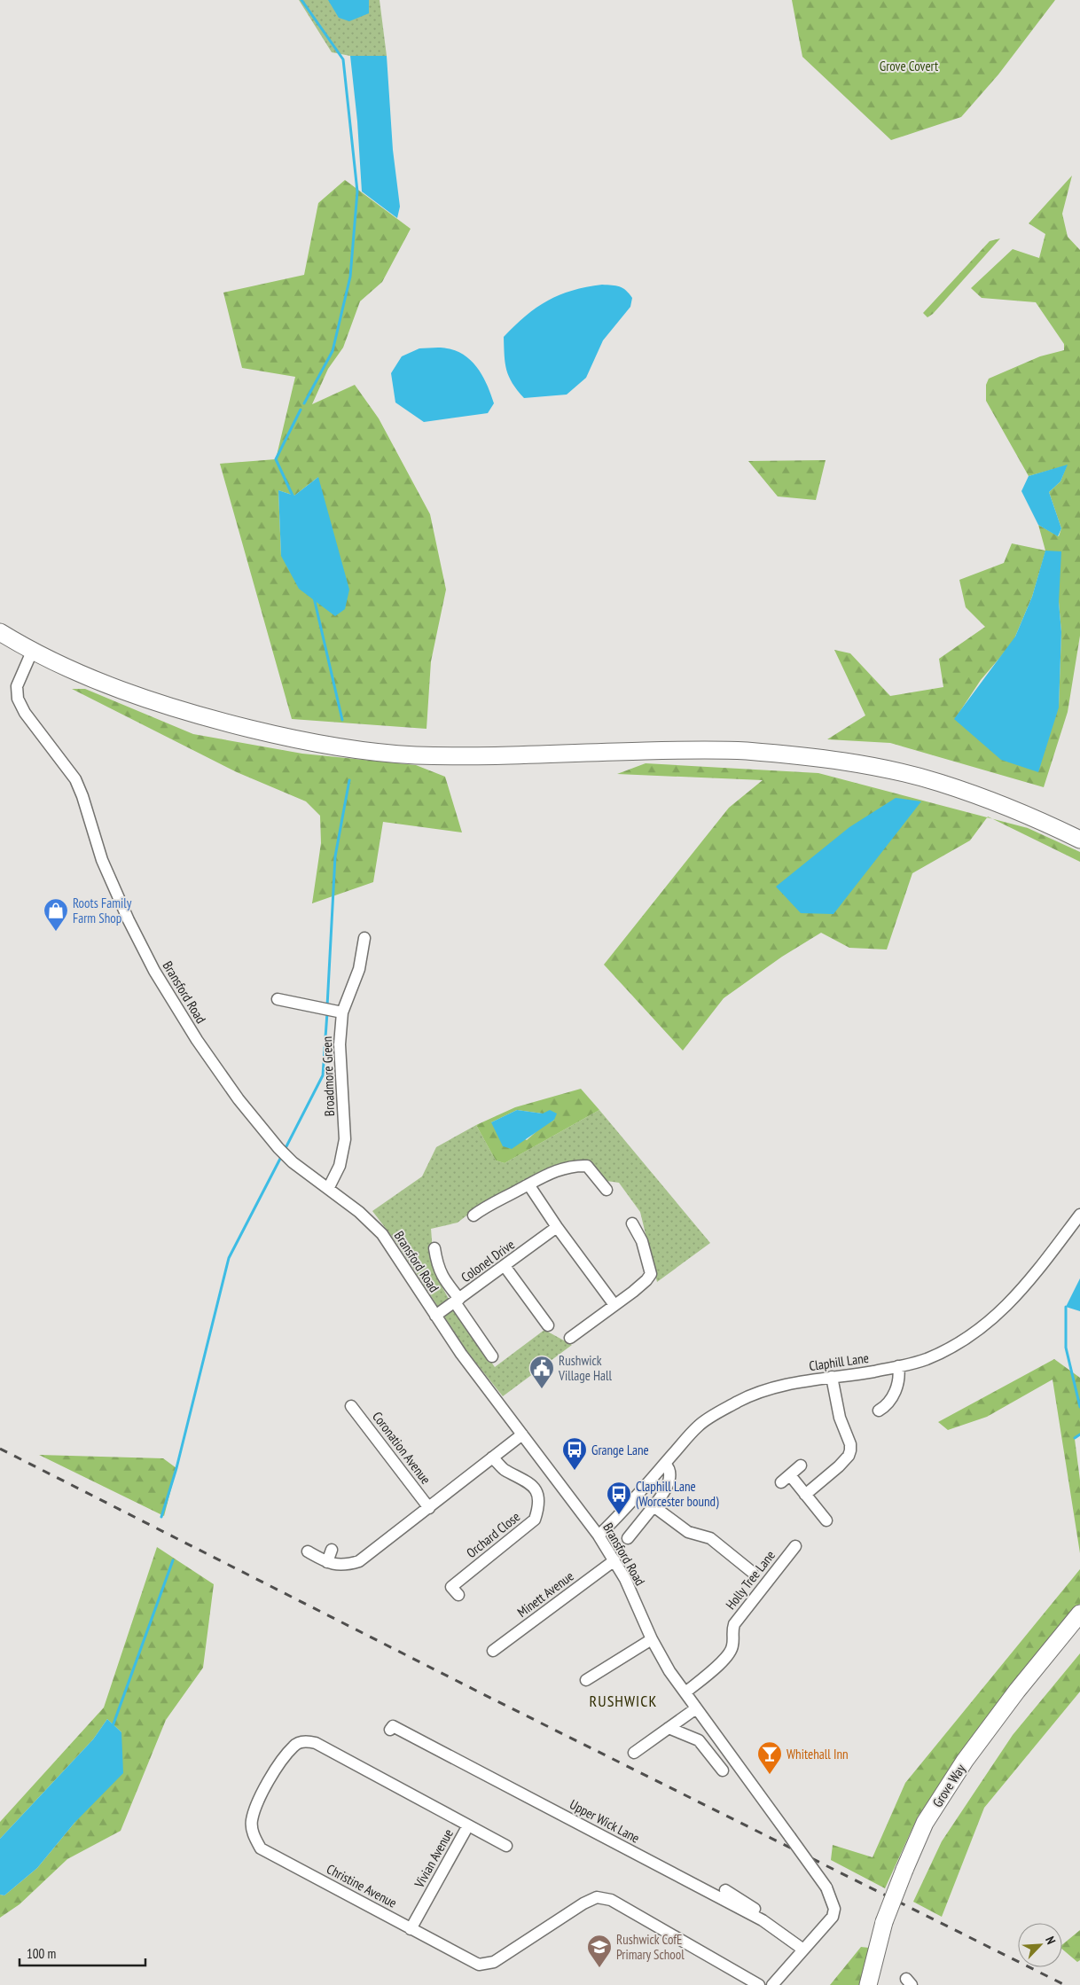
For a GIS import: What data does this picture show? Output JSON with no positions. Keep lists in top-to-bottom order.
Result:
{
  "streets": {
    "highway": ["Grove Way"],
    "street": [
      "Bransford Road",
      "Broadmore Green",
      "Colonel Drive",
      "Claphill Lane",
      "Coronation Avenue",
      "Orchard Close",
      "Holly Tree Lane",
      "Minett Avenue",
      "Upper Wick Lane",
      "Vivian Avenue",
      "Christine Avenue"
    ]
  },
  "crossings": [
    ["Bransford Road", "Broadmore Green"],
    ["Bransford Road", "Colonel Drive"],
    ["Bransford Road", "Claphill Lane"],
    ["Bransford Road", "Holly Tree Lane"],
    ["Bransford Road", "Minett Avenue"],
    ["Bransford Road", "Upper Wick Lane"],
    ["Vivian Avenue", "Christine Avenue"]
  ],
  "districts": ["RUSHWICK"],
  "parks": ["Grove Covert"],
  "places": {
    "shop": ["Roots Family Farm Shop"],
    "public building": ["Rushwick Village Hall"],
    "bus stop": ["Grange Lane", "Claphill Lane (Worcester bound)"],
    "bar": ["Whitehall Inn"],
    "school or university": ["Rushwick CofE Primary School"]
  },
  "scale_bar": "100 m",
  "north": "top right"
}
